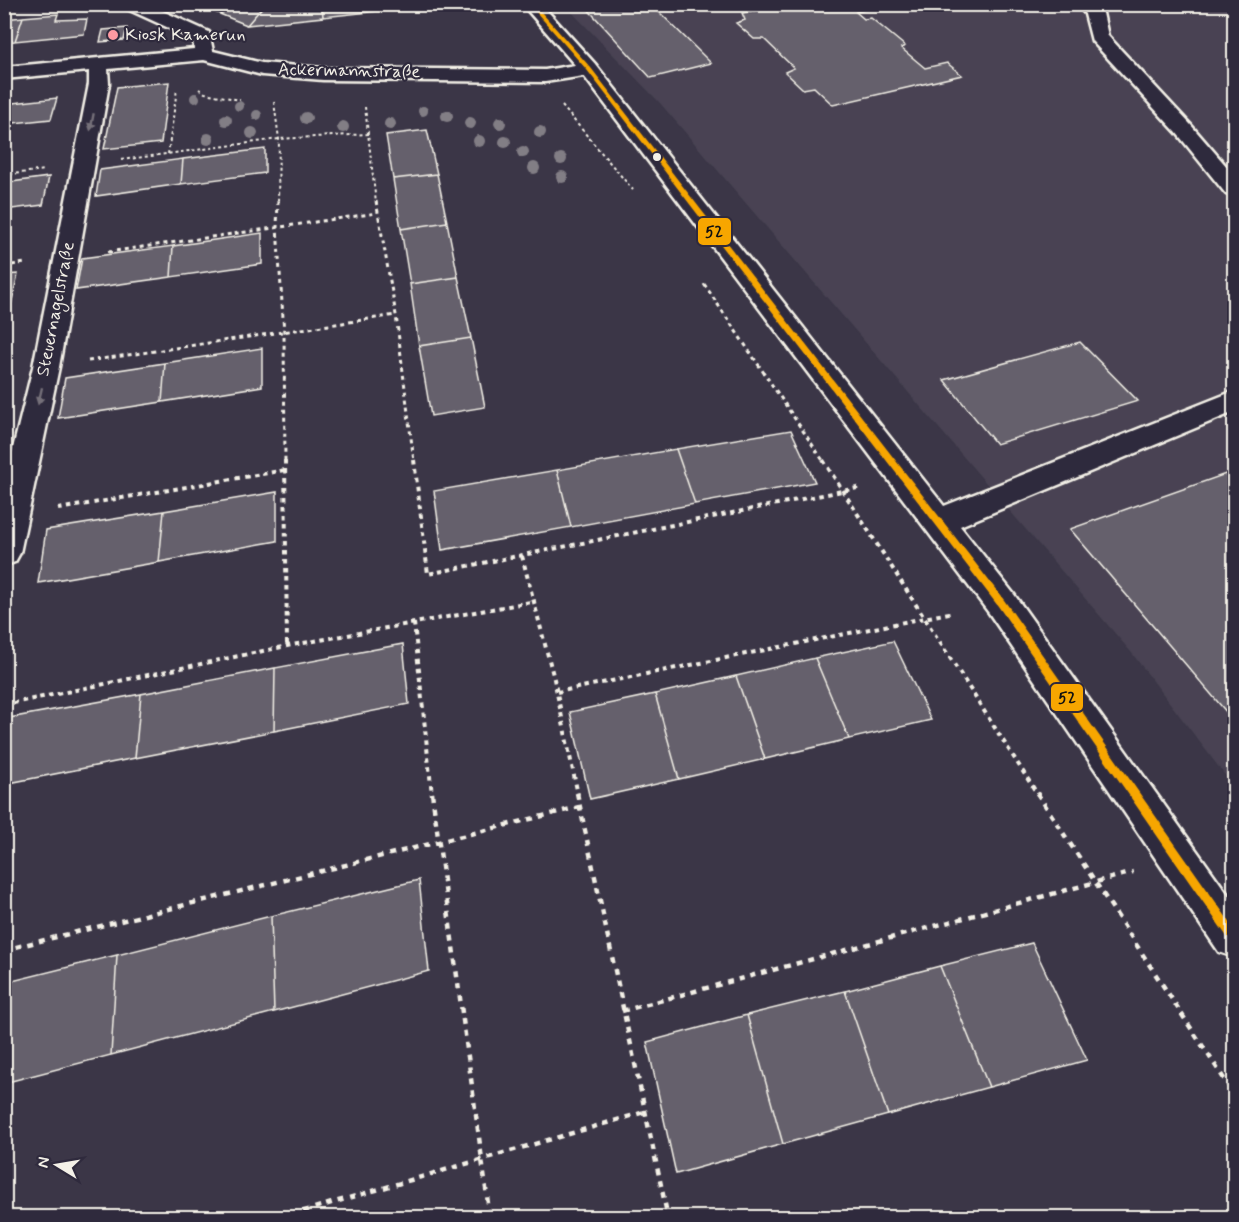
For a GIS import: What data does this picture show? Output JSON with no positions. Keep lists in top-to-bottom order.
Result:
{
  "streets": {
    "street": ["Ackermannstraße", "Steuernagelstraße"]
  },
  "crossings": [
    ["Ackermannstraße", "Steuernagelstraße"]
  ],
  "one_way": ["Steuernagelstraße"],
  "places": ["Kiosk Kamerun"],
  "lines": ["transit line 52"],
  "north": "left"
}
